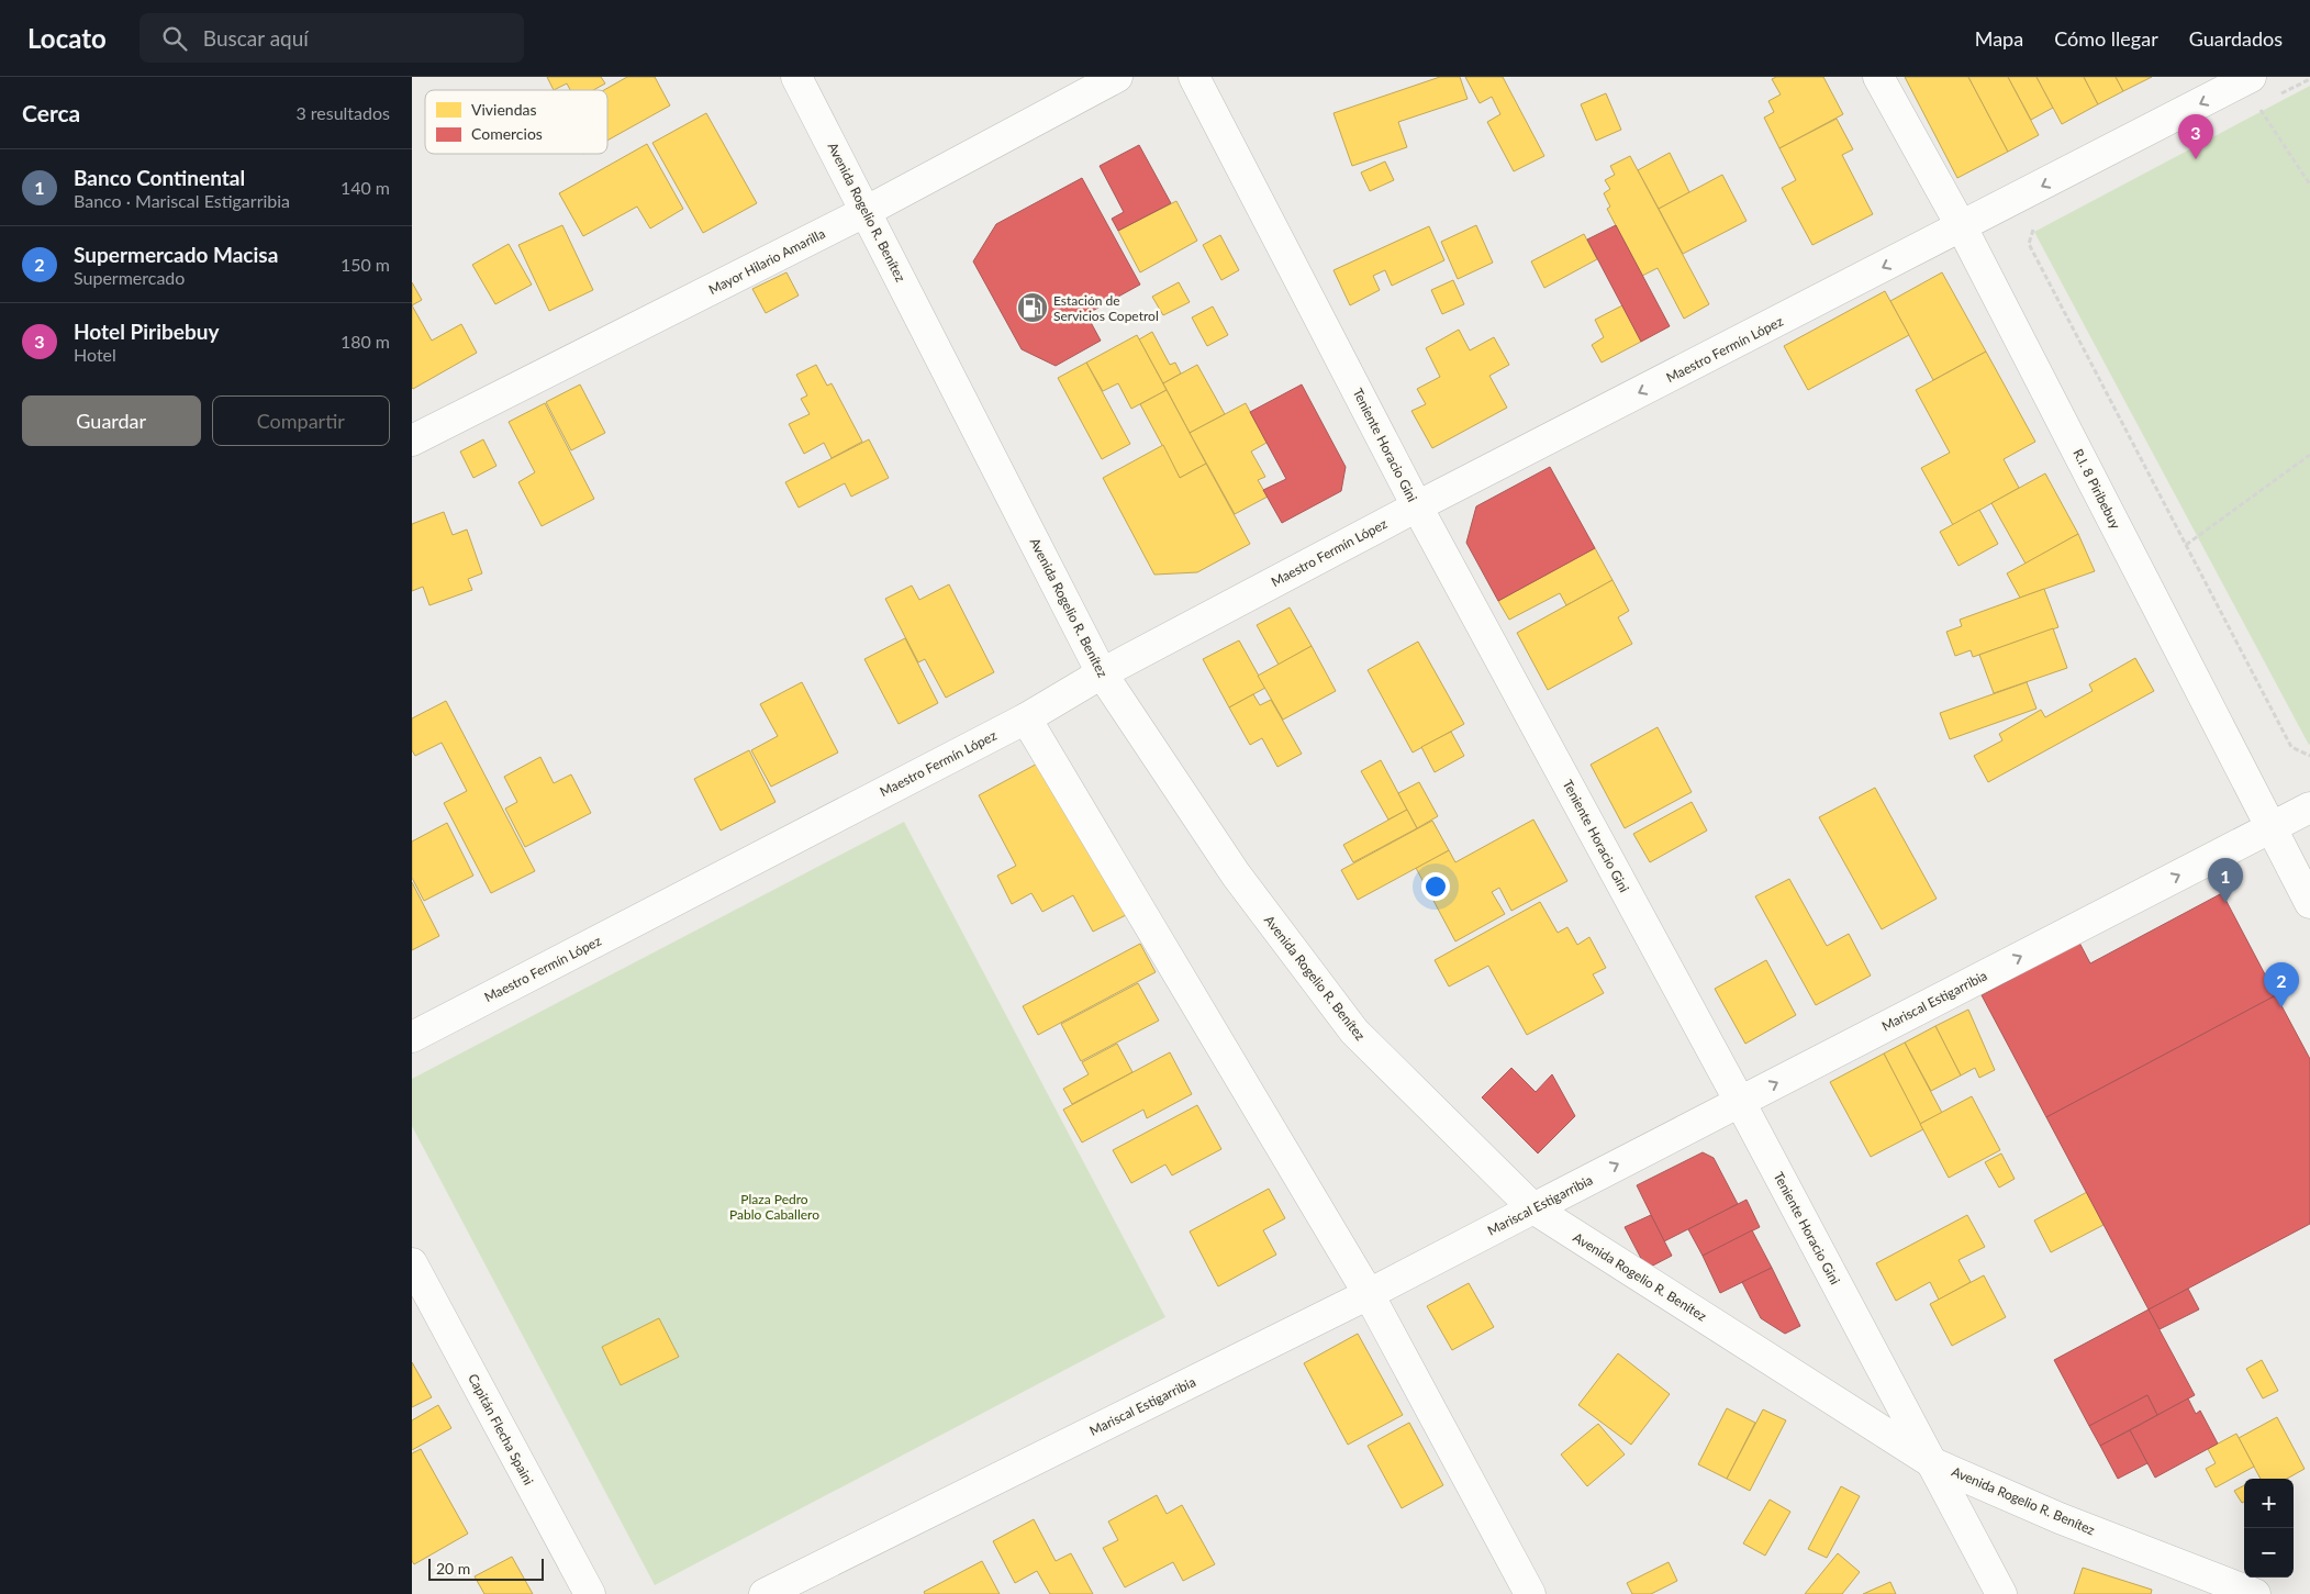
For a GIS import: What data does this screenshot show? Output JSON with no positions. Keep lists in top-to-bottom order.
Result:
{
  "streets": {
    "street": [
      "Avenida Rogelio R. Benítez",
      "Mayor Hilario Amarilla",
      "Maestro Fermín López",
      "Teniente Horacio Gini",
      "R.I. 8 Piribebuy",
      "Mariscal Estigarribia",
      "Capitán Flecha Spaini"
    ]
  },
  "crossings": [
    ["Avenida Rogelio R. Benítez", "Mayor Hilario Amarilla"],
    ["Avenida Rogelio R. Benítez", "Maestro Fermín López"],
    ["Avenida Rogelio R. Benítez", "Teniente Horacio Gini"],
    ["Avenida Rogelio R. Benítez", "Mariscal Estigarribia"],
    ["Maestro Fermín López", "Teniente Horacio Gini"],
    ["Maestro Fermín López", "R.I. 8 Piribebuy"],
    ["Teniente Horacio Gini", "Mariscal Estigarribia"],
    ["R.I. 8 Piribebuy", "Mariscal Estigarribia"]
  ],
  "one_way": ["Maestro Fermín López", "Mariscal Estigarribia"],
  "parks": ["Plaza Pedro Pablo Caballero"],
  "places": {
    "fuel station": ["Estación de Servicios Copetrol"]
  },
  "legend": ["Viviendas", "Comercios"],
  "scale_bar": "20 m",
  "page": {
    "header": "Locato",
    "search": "Buscar aquí",
    "nav": ["Mapa", "Cómo llegar", "Guardados"],
    "heading": ["Cerca", "3 resultados"],
    "pins": ["3", "1", "2"],
    "list": [
      {
        "mark": "1",
        "name": "Banco Continental",
        "note": "Banco · Mariscal Estigarribia",
        "value": "140 m"
      },
      {
        "mark": "2",
        "name": "Supermercado Macisa",
        "note": "Supermercado",
        "value": "150 m"
      },
      {
        "mark": "3",
        "name": "Hotel Piribebuy",
        "note": "Hotel",
        "value": "180 m"
      }
    ],
    "buttons": ["Guardar", "Compartir"],
    "map_buttons": ["+", "−"],
    "scale": "20 m"
  }
}
